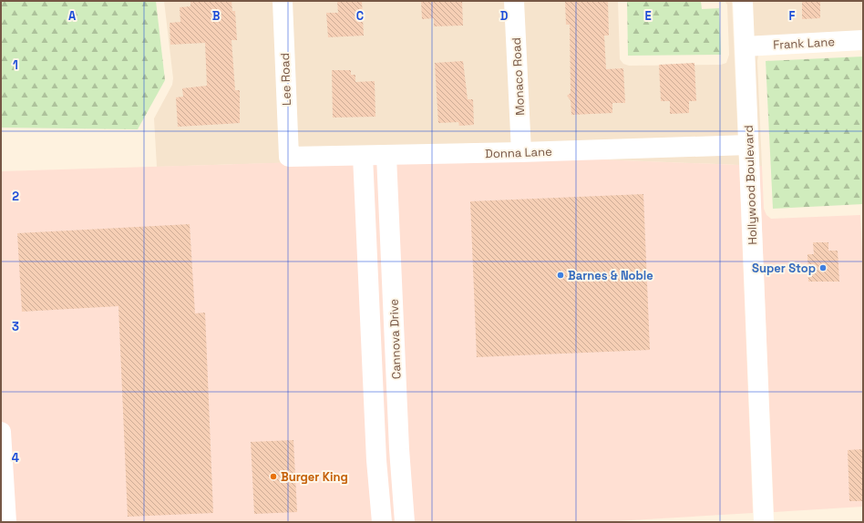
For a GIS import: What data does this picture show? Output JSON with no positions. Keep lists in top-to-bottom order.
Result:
{
  "streets": {
    "street": [
      "Frank Lane",
      "Monaco Road",
      "Lee Road",
      "Donna Lane",
      "Hollywood Boulevard",
      "Cannova Drive"
    ]
  },
  "crossings": [
    ["Frank Lane", "Hollywood Boulevard"],
    ["Monaco Road", "Donna Lane"],
    ["Lee Road", "Donna Lane"],
    ["Donna Lane", "Hollywood Boulevard"],
    ["Donna Lane", "Cannova Drive"]
  ],
  "places": ["Super Stop", "Barnes & Noble", "Burger King"],
  "grid": {
    "columns": [
      "A",
      "B",
      "C",
      "D",
      "E",
      "F"
    ],
    "rows": [
      "1",
      "2",
      "3",
      "4"
    ]
  }
}
